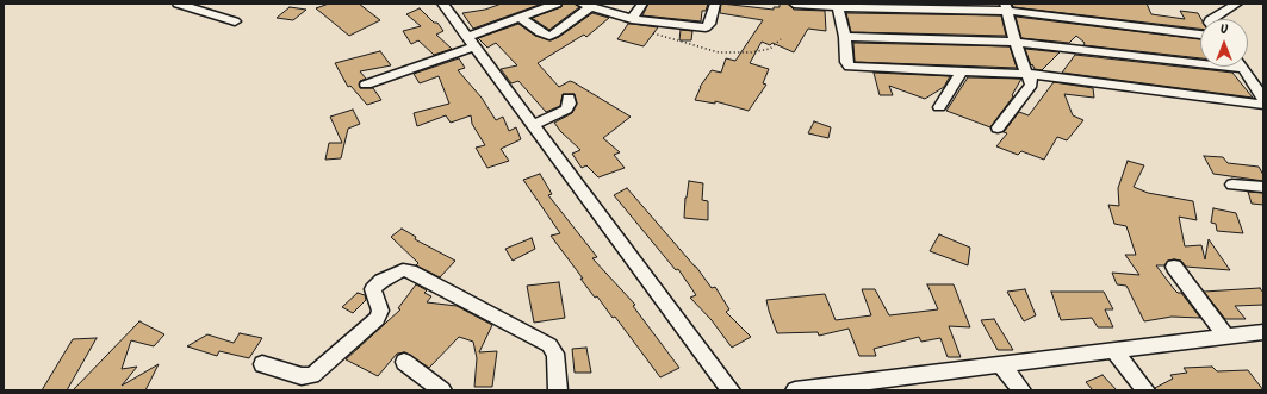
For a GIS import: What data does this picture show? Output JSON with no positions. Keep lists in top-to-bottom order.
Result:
{
  "north": "top"
}
